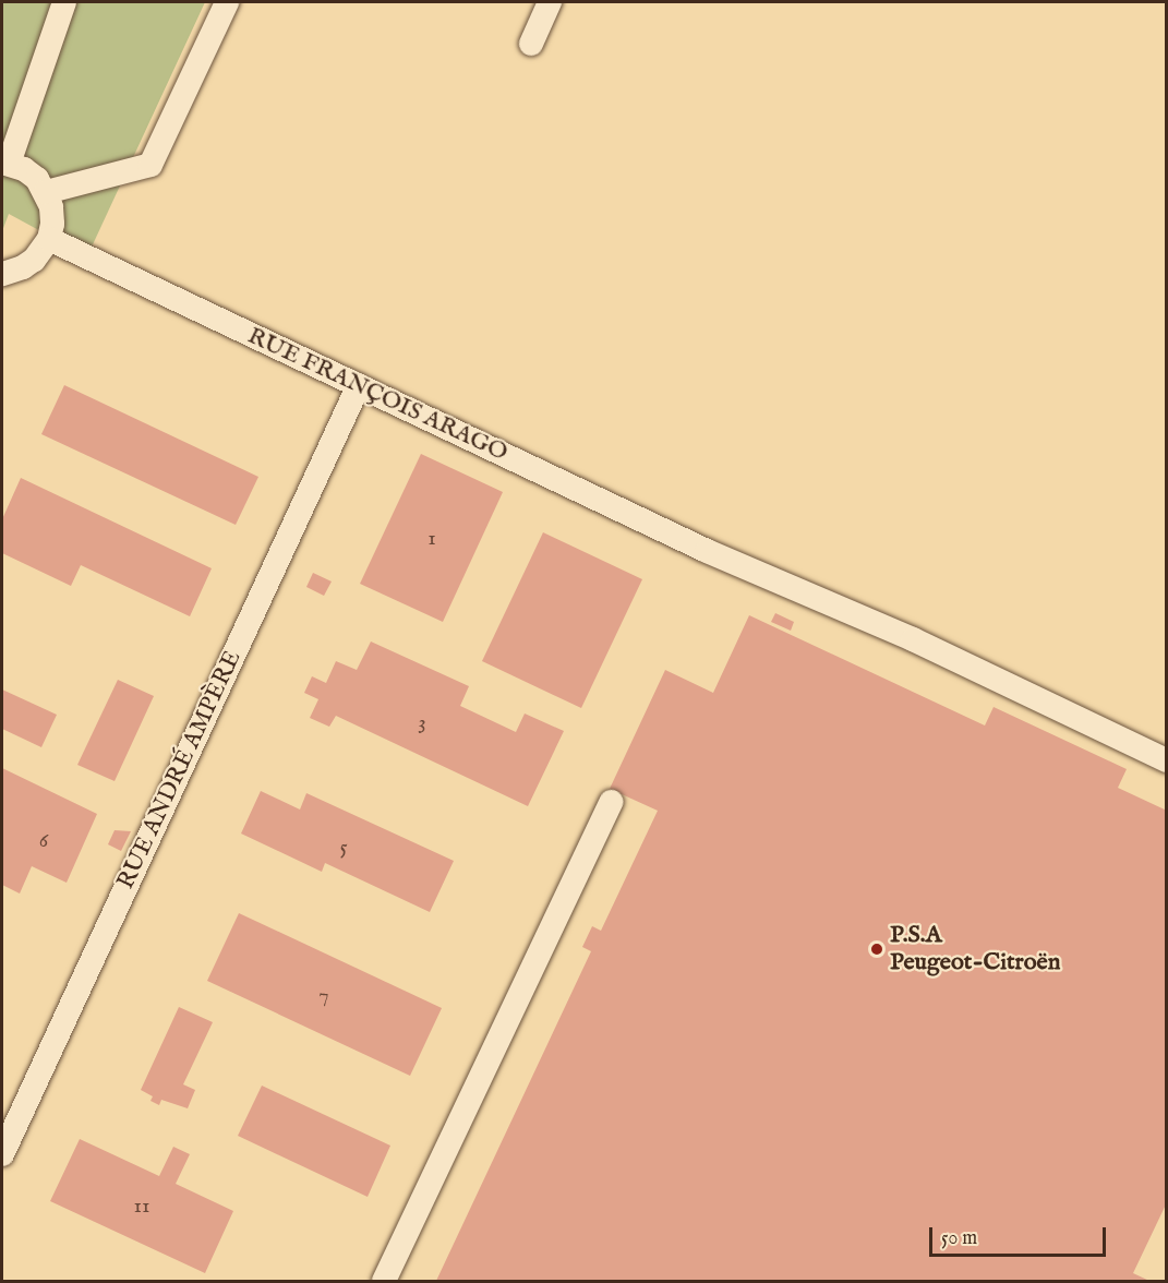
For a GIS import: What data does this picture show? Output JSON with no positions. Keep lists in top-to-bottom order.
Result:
{
  "streets": {
    "street": ["RUE FRANÇOIS ARAGO", "RUE ANDRÉ AMPÈRE"]
  },
  "crossings": [
    ["RUE FRANÇOIS ARAGO", "RUE ANDRÉ AMPÈRE"]
  ],
  "places": ["P.S.A Peugeot-Citroën"],
  "house_numbers": [
    "1",
    "3",
    "6",
    "5",
    "7",
    "11"
  ],
  "scale_bar": "50 m"
}
